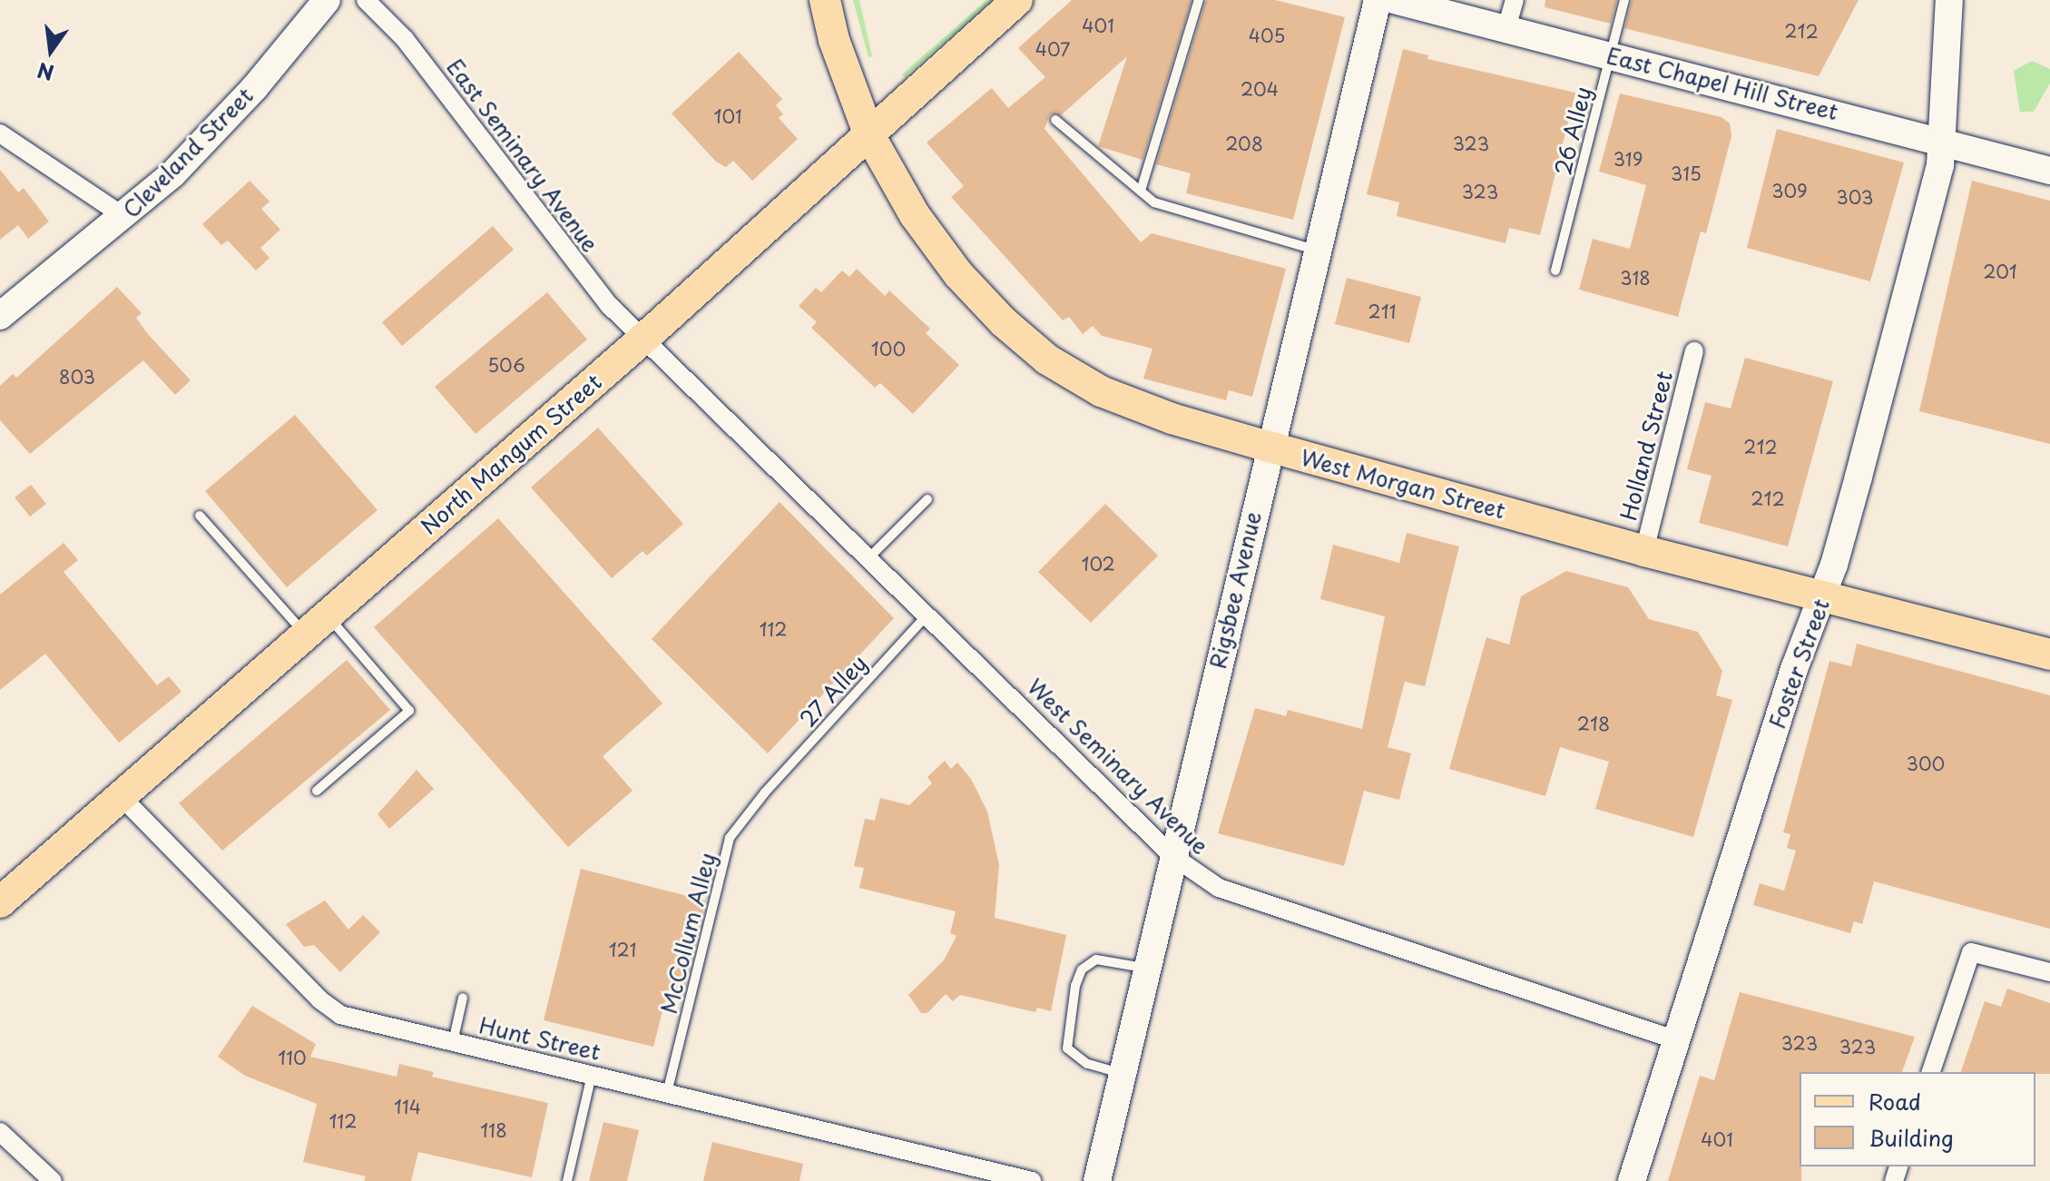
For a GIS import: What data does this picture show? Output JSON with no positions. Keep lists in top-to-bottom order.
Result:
{
  "streets": {
    "main road": ["North Mangum Street", "West Morgan Street"],
    "street": [
      "East Chapel Hill Street",
      "Cleveland Street",
      "East Seminary Avenue",
      "Holland Street",
      "Rigsbee Avenue",
      "Foster Street",
      "West Seminary Avenue",
      "Hunt Street"
    ],
    "lane": ["26 Alley", "27 Alley", "McCollum Alley"]
  },
  "crossings": [
    ["East Chapel Hill Street", "26 Alley"],
    ["East Chapel Hill Street", "Foster Street"],
    ["East Seminary Avenue", "North Mangum Street"],
    ["East Seminary Avenue", "West Seminary Avenue"],
    ["Holland Street", "West Morgan Street"],
    ["North Mangum Street", "West Morgan Street"],
    ["North Mangum Street", "West Seminary Avenue"],
    ["North Mangum Street", "Hunt Street"],
    ["West Morgan Street", "Rigsbee Avenue"],
    ["West Morgan Street", "Foster Street"],
    ["Rigsbee Avenue", "West Seminary Avenue"],
    ["Foster Street", "West Seminary Avenue"],
    ["27 Alley", "West Seminary Avenue"],
    ["27 Alley", "McCollum Alley"],
    ["McCollum Alley", "Hunt Street"]
  ],
  "house_numbers": [
    "401",
    "212",
    "405",
    "407",
    "204",
    "101",
    "208",
    "323",
    "319",
    "315",
    "309",
    "323",
    "303",
    "201",
    "318",
    "211",
    "100",
    "506",
    "803",
    "212",
    "212",
    "102",
    "112",
    "218",
    "300",
    "121",
    "323",
    "323",
    "110",
    "114",
    "112",
    "118",
    "401"
  ],
  "legend": ["Road", "Building"],
  "north": "bottom"
}
